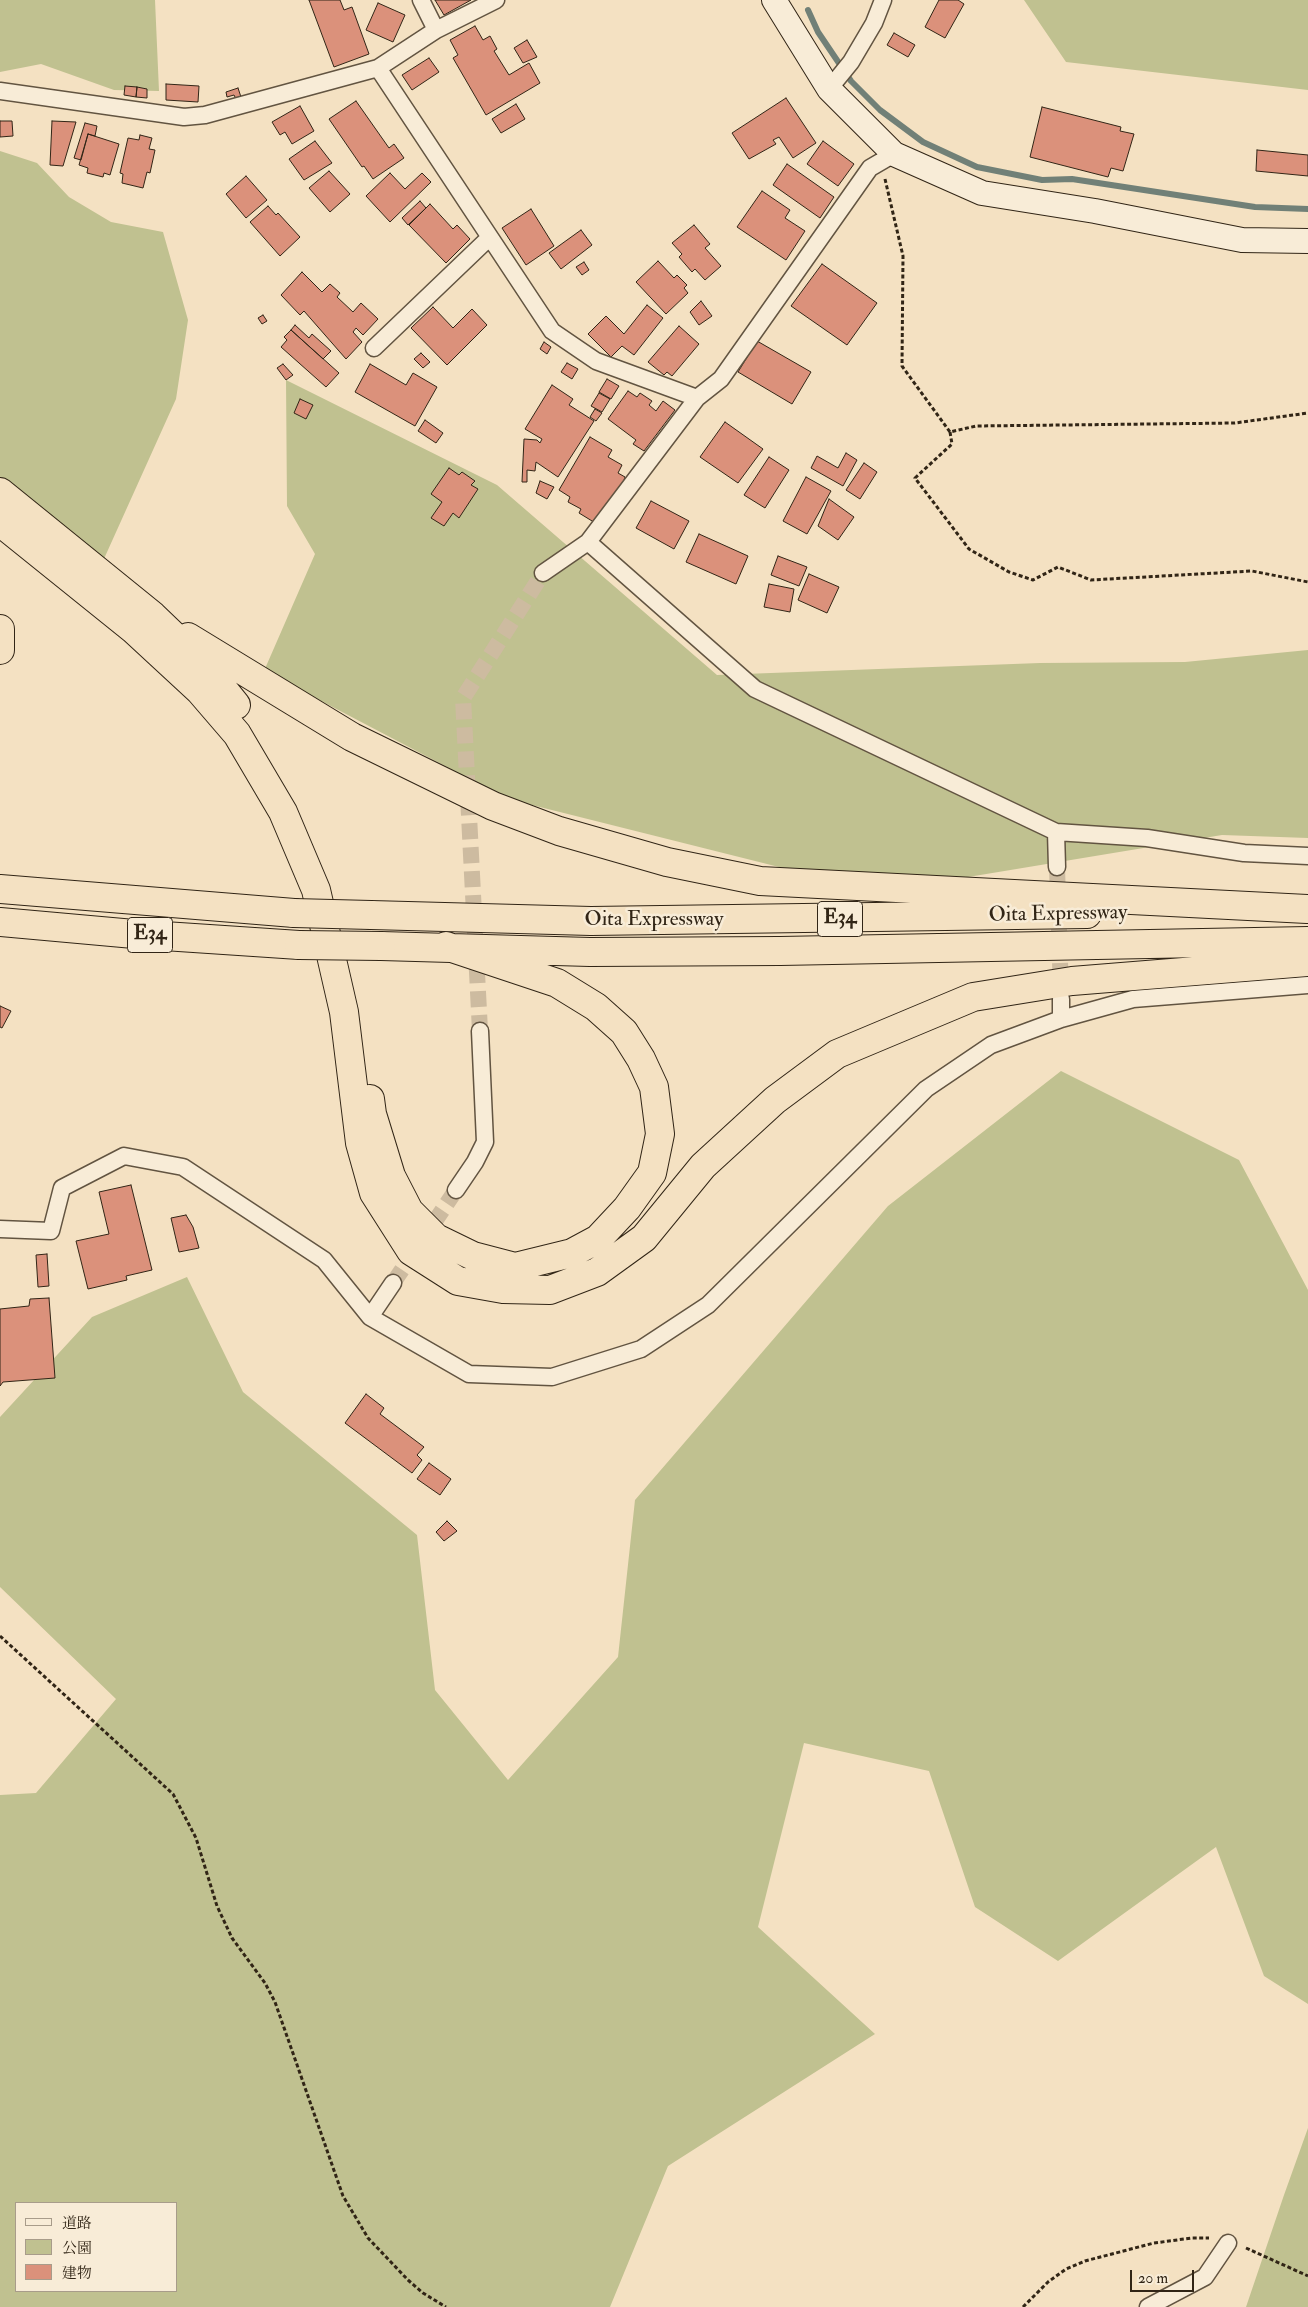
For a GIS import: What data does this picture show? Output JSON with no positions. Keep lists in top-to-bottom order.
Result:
{
  "streets": {
    "highway": ["Oita Expressway", "E34"]
  },
  "legend": ["道路", "公園", "建物"],
  "scale_bar": "20 m"
}
